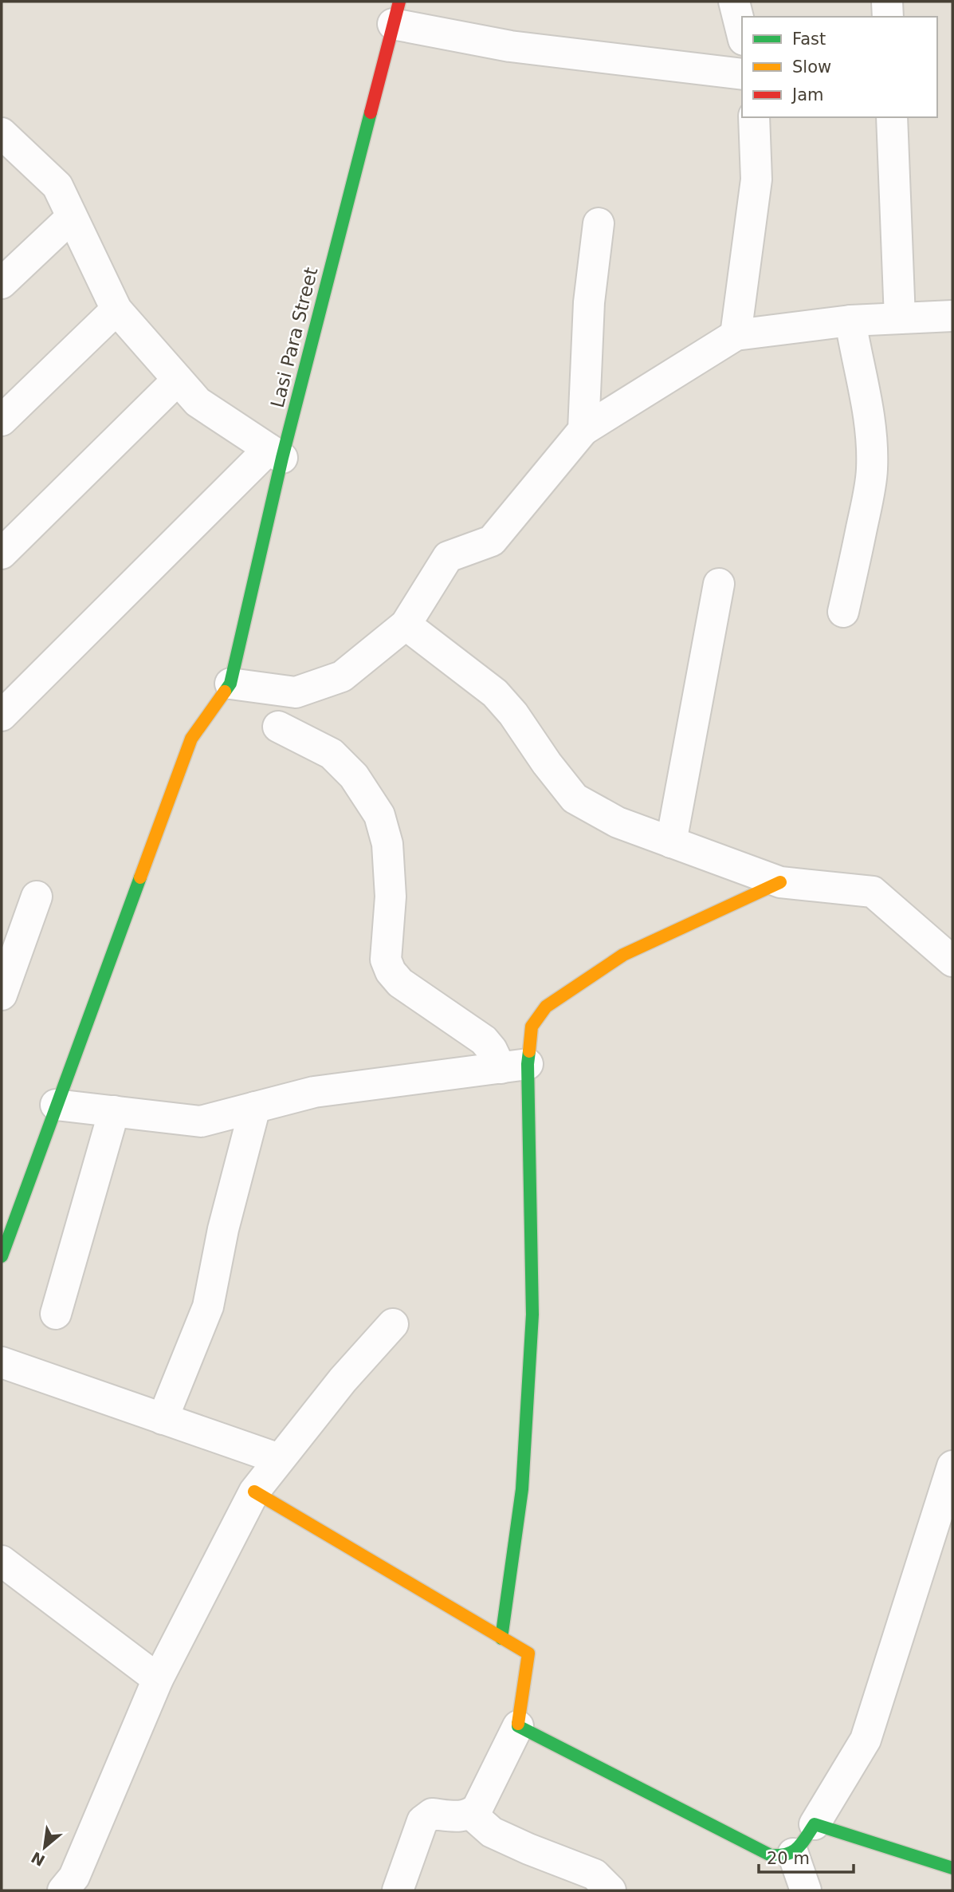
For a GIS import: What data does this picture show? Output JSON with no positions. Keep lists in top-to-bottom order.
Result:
{
  "streets": {
    "street": ["Lasi Para Street"]
  },
  "legend": ["Fast", "Slow", "Jam"],
  "scale_bar": "20 m",
  "north": "bottom left"
}
